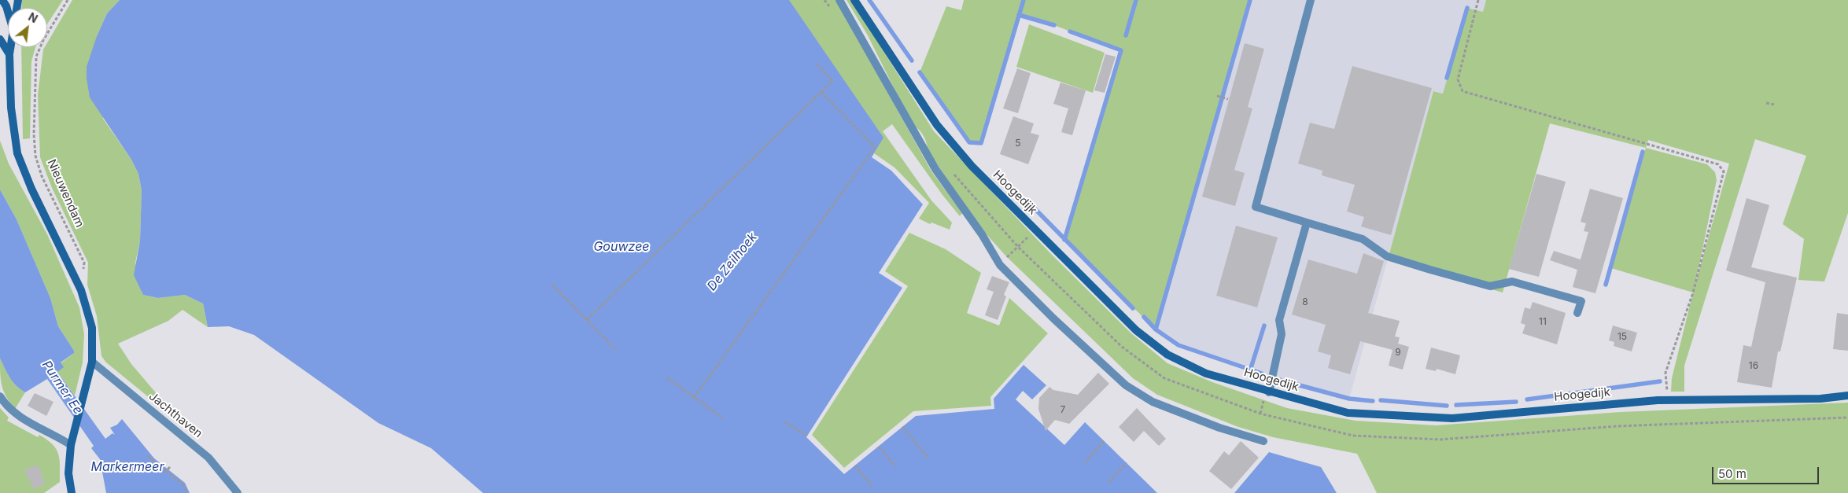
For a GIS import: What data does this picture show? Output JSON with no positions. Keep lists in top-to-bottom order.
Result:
{
  "streets": {
    "street": ["Hoogedijk", "Jachthaven"],
    "path": ["Nieuwendam"]
  },
  "water": [
    "Gouwzee",
    "De Zeilhoek",
    "Purmer Ee",
    "Markermeer"
  ],
  "house_numbers": [
    "5",
    "8",
    "11",
    "15",
    "9",
    "16",
    "7"
  ],
  "scale_bar": "50 m",
  "north": "top right"
}
